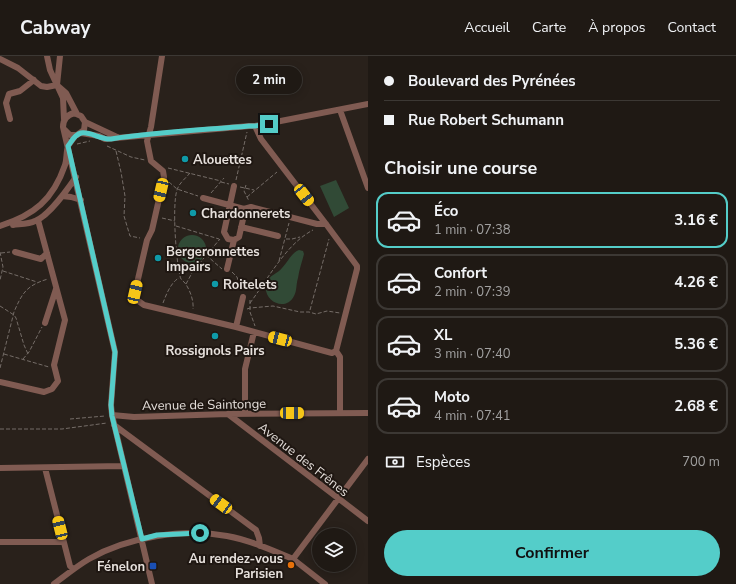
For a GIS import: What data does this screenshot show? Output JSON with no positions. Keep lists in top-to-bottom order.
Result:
{
  "streets": {
    "street": ["Avenue de Saintonge", "Avenue des Frênes"]
  },
  "crossings": [
    ["Avenue de Saintonge", "Avenue des Frênes"]
  ],
  "places": {
    "other": [
      "Alouettes",
      "Chardonnerets",
      "Bergeronnettes Impairs",
      "Roitelets",
      "Rossignols Pairs",
      "Au rendez-vous Parisien"
    ],
    "transit": ["Fénelon"]
  },
  "page": {
    "header": "Cabway",
    "nav": [
      "Accueil",
      "Carte",
      "À propos",
      "Contact"
    ],
    "banner": ["Boulevard des Pyrénées", "Rue Robert Schumann"],
    "bubble": "2 min",
    "heading": "Choisir une course",
    "list": [
      {
        "name": "Éco",
        "note": "1 min · 07:38",
        "value": "3.16 €"
      },
      {
        "name": "Confort",
        "note": "2 min · 07:39",
        "value": "4.26 €"
      },
      {
        "name": "XL",
        "note": "3 min · 07:40",
        "value": "5.36 €"
      },
      {
        "name": "Moto",
        "note": "4 min · 07:41",
        "value": "2.68 €"
      }
    ],
    "pay": ["Espèces", "700 m"],
    "buttons": "Confirmer"
  }
}
